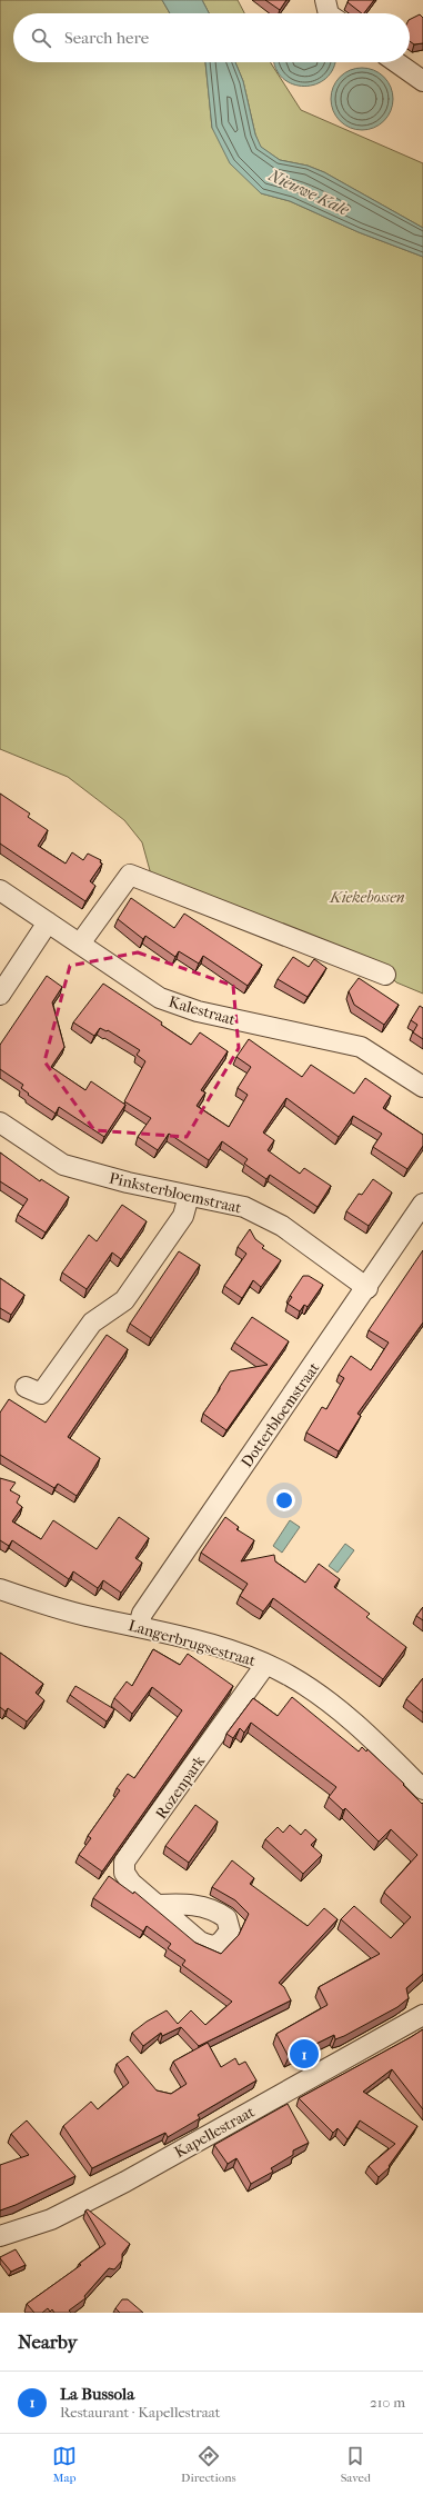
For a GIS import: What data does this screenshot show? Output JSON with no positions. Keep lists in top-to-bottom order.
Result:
{
  "streets": {
    "street": [
      "Kalestraat",
      "Pinksterbloemstraat",
      "Dotterbloemstraat",
      "Langerbrugsestraat",
      "Rozenpark",
      "Kapellestraat"
    ]
  },
  "crossings": [
    ["Pinksterbloemstraat", "Dotterbloemstraat"],
    ["Dotterbloemstraat", "Langerbrugsestraat"],
    ["Langerbrugsestraat", "Rozenpark"]
  ],
  "water": ["Nieuwe Kale"],
  "parks": ["Kiekebossen"],
  "page": {
    "search": "Search here",
    "pins": "1",
    "heading": "Nearby",
    "list": [
      {
        "mark": "1",
        "name": "La Bussola",
        "note": "Restaurant · Kapellestraat",
        "value": "210 m"
      }
    ],
    "nav": ["Map", "Directions", "Saved"]
  }
}
